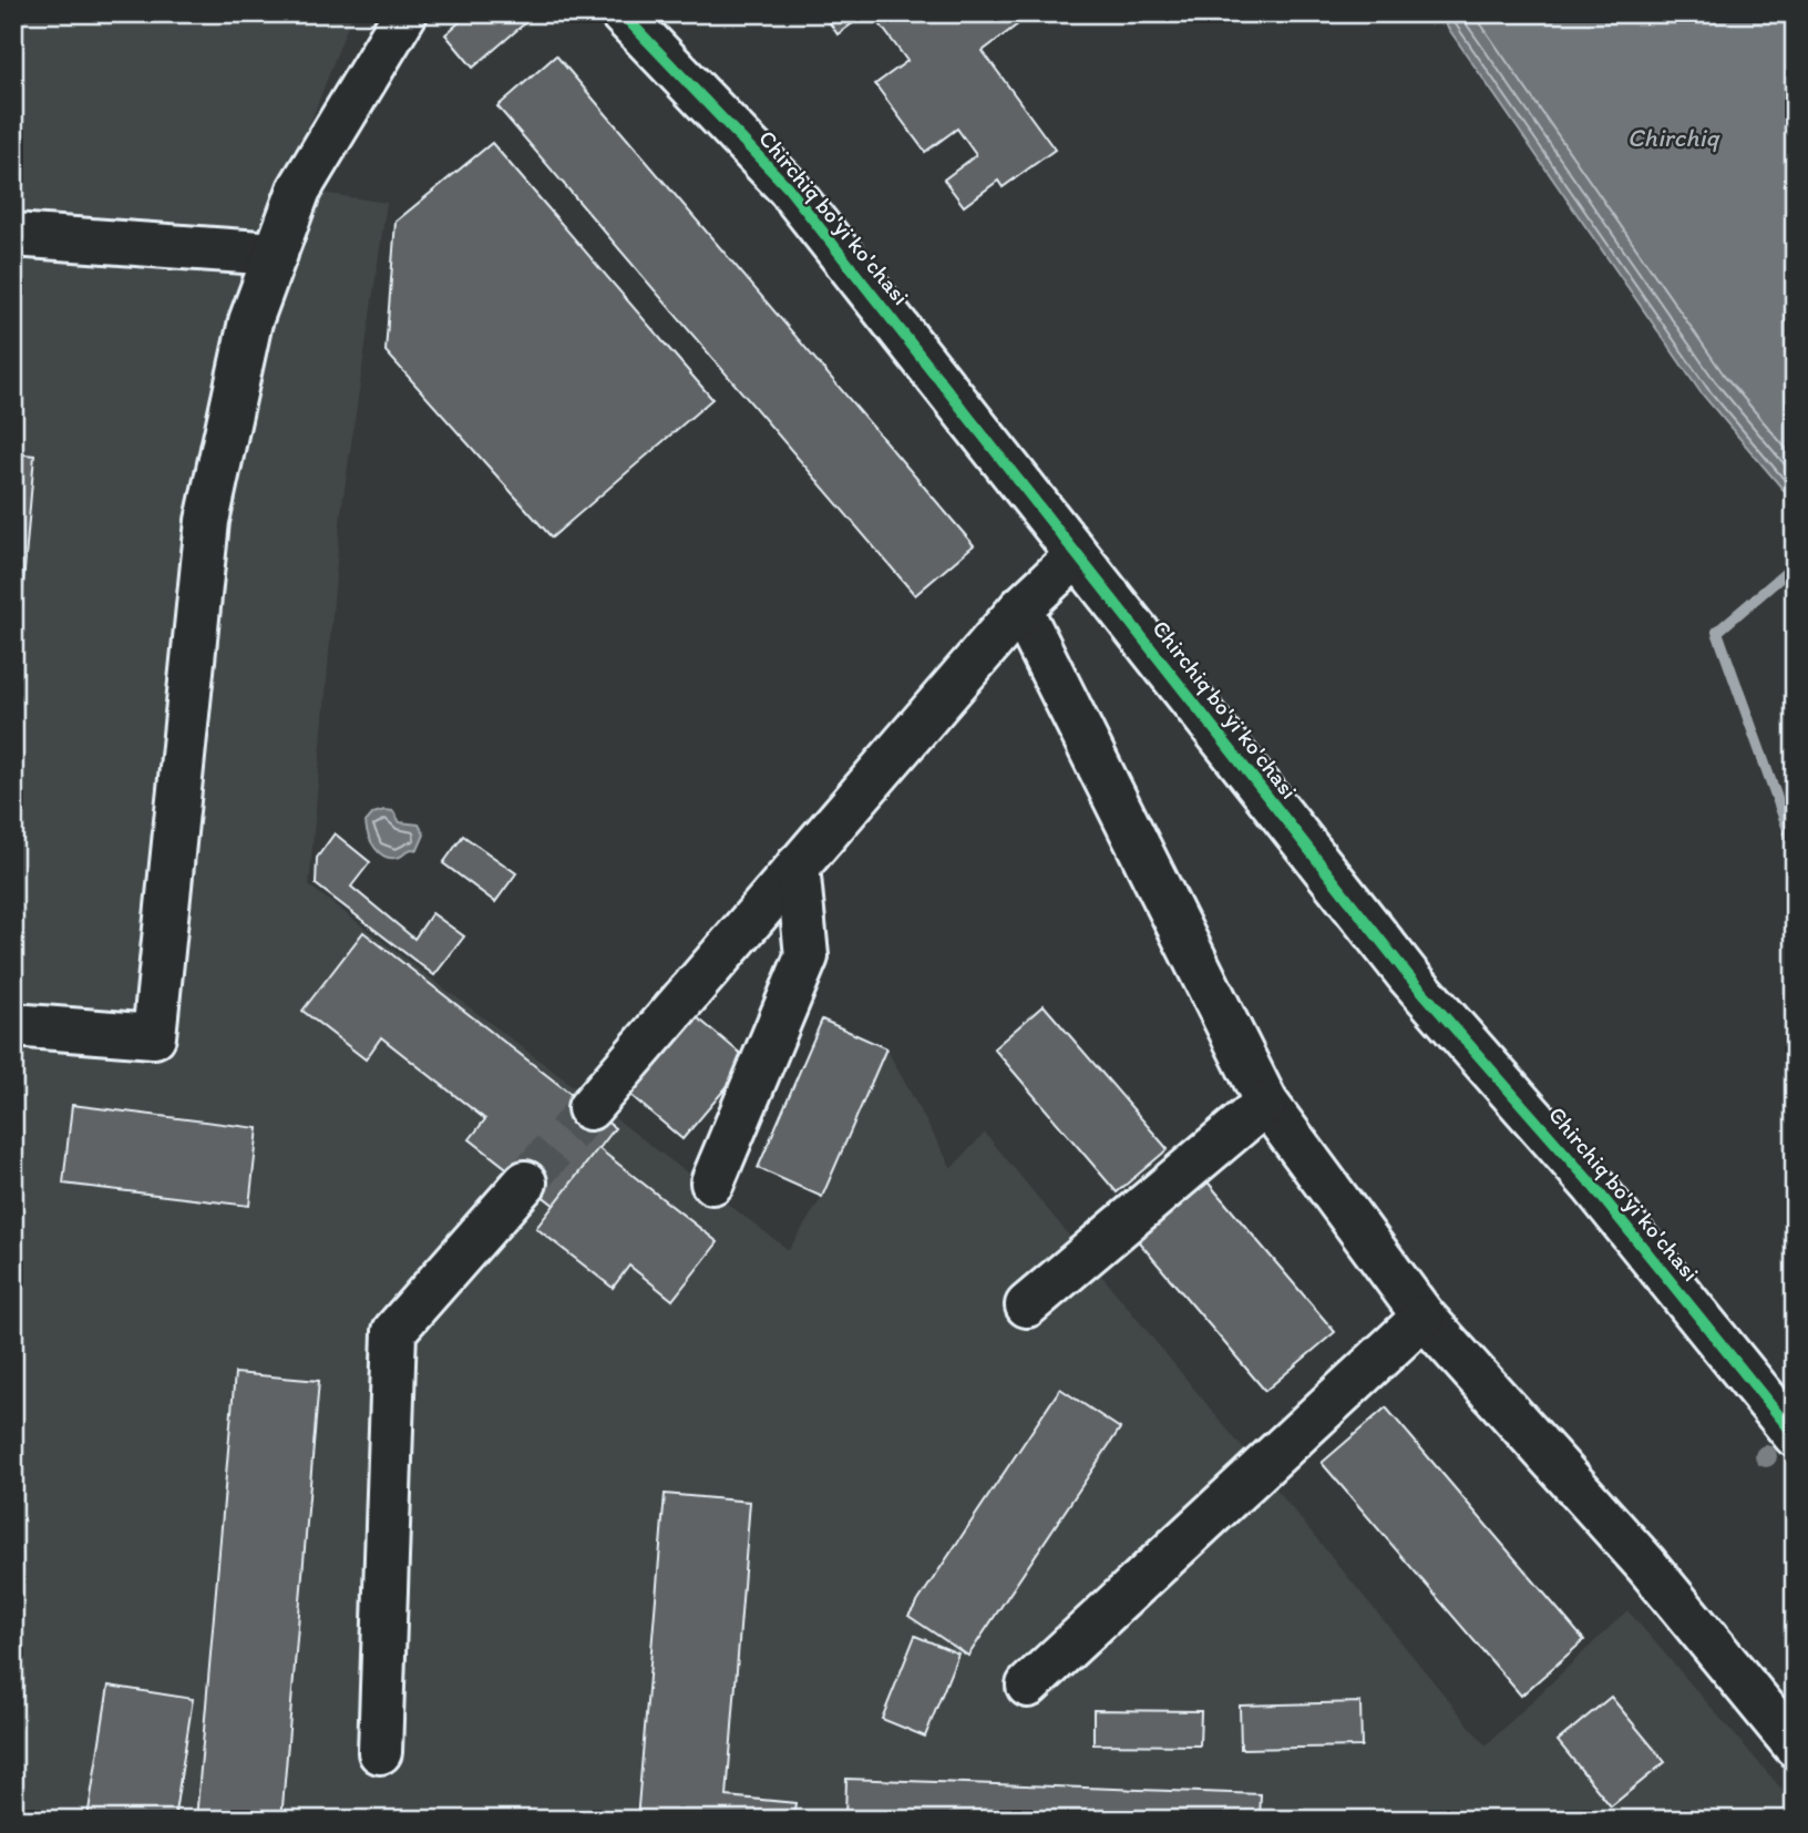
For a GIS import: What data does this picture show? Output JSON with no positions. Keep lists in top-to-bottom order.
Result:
{
  "streets": {
    "street": ["Chirchiq bo'yi ko'chasi"]
  },
  "water": ["Chirchiq"]
}
